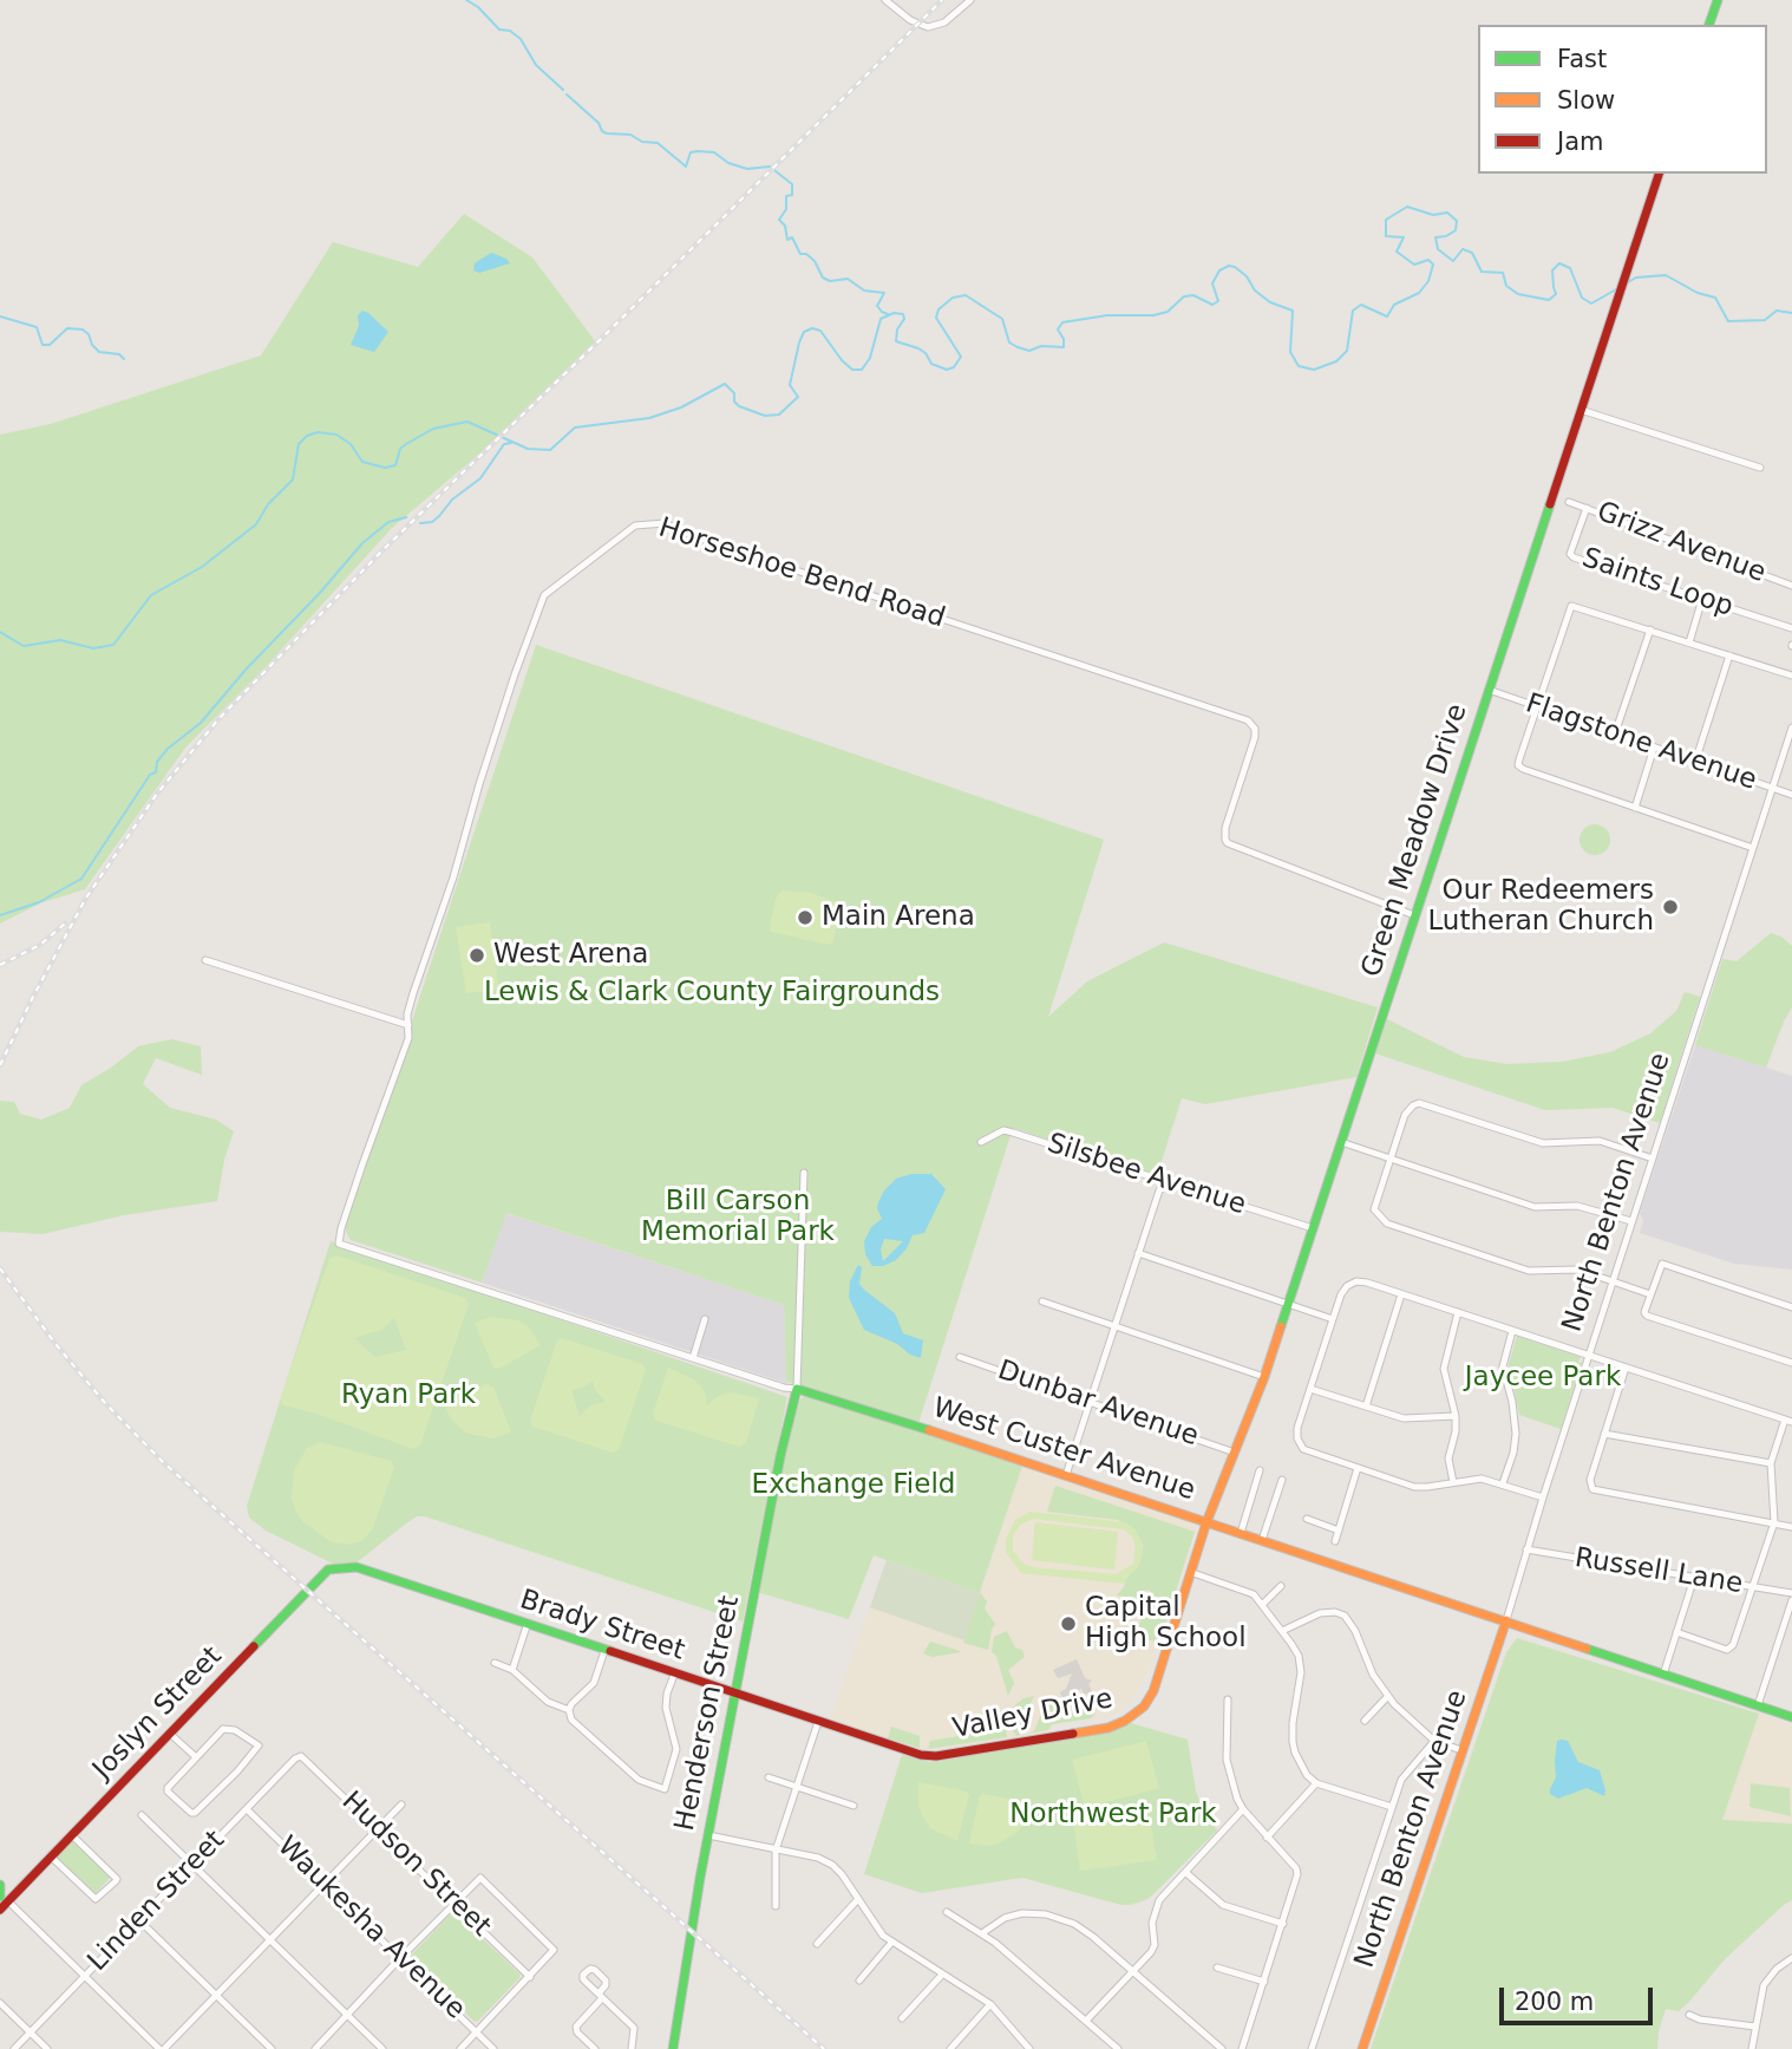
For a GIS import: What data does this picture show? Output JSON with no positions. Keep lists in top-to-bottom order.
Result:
{
  "streets": {
    "main road": [
      "Green Meadow Drive",
      "North Benton Avenue",
      "West Custer Avenue",
      "Brady Street",
      "Joslyn Street",
      "Henderson Street",
      "Valley Drive"
    ],
    "street": [
      "Grizz Avenue",
      "Horseshoe Bend Road",
      "Saints Loop",
      "Flagstone Avenue",
      "Silsbee Avenue",
      "Dunbar Avenue",
      "Russell Lane",
      "Hudson Street",
      "Linden Street",
      "Waukesha Avenue"
    ]
  },
  "crossings": [
    ["Grizz Avenue", "Saints Loop"],
    ["Horseshoe Bend Road", "Green Meadow Drive"],
    ["Horseshoe Bend Road", "West Custer Avenue"],
    ["Flagstone Avenue", "Green Meadow Drive"],
    ["Flagstone Avenue", "North Benton Avenue"],
    ["Green Meadow Drive", "Silsbee Avenue"],
    ["Green Meadow Drive", "Dunbar Avenue"],
    ["Green Meadow Drive", "West Custer Avenue"],
    ["Green Meadow Drive", "Valley Drive"],
    ["North Benton Avenue", "West Custer Avenue"],
    ["North Benton Avenue", "Russell Lane"],
    ["West Custer Avenue", "Henderson Street"],
    ["West Custer Avenue", "Valley Drive"],
    ["Brady Street", "Joslyn Street"],
    ["Brady Street", "Henderson Street"],
    ["Brady Street", "Valley Drive"],
    ["Hudson Street", "Linden Street"],
    ["Linden Street", "Waukesha Avenue"]
  ],
  "parks": [
    "Lewis & Clark County Fairgrounds",
    "Bill Carson Memorial Park",
    "Jaycee Park",
    "Ryan Park",
    "Exchange Field",
    "Northwest Park"
  ],
  "places": [
    "Our Redeemers Lutheran Church",
    "Main Arena",
    "West Arena",
    "Capital High School"
  ],
  "legend": ["Fast", "Slow", "Jam"],
  "scale_bar": "200 m"
}
